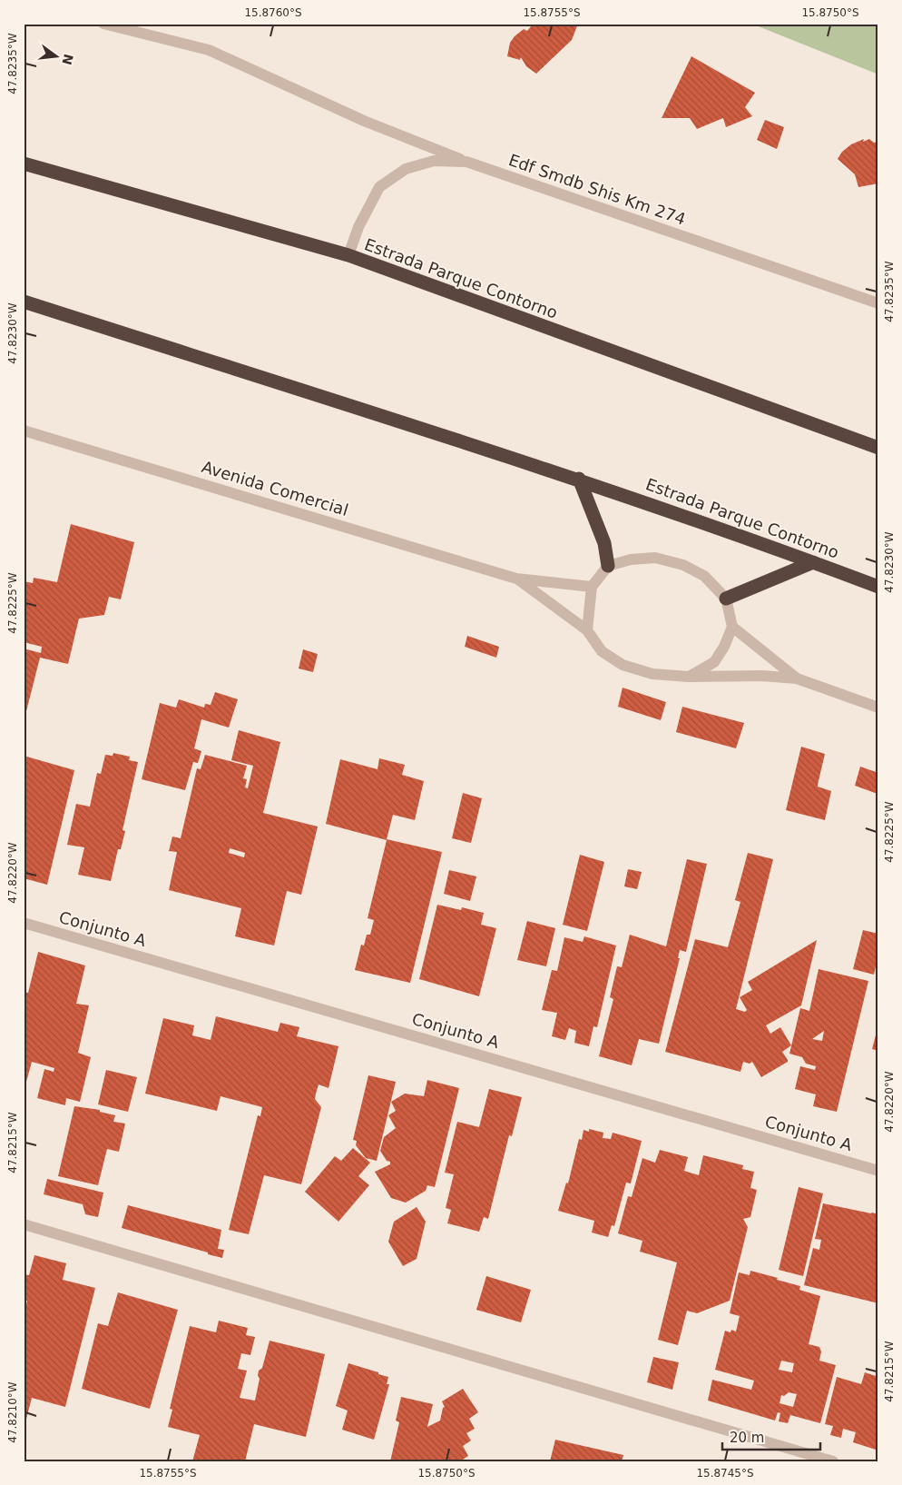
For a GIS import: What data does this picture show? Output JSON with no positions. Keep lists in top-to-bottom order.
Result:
{
  "streets": {
    "highway": ["Estrada Parque Contorno"],
    "street": ["Edf Smdb Shis Km 274", "Avenida Comercial", "Conjunto A"]
  },
  "crossings": [
    ["Edf Smdb Shis Km 274", "Estrada Parque Contorno"]
  ],
  "scale_bar": "20 m",
  "north": "right",
  "coordinates": [
    "15.8760°S",
    "15.8755°S",
    "15.8750°S",
    "47.8235°W",
    "47.8230°W",
    "47.8225°W",
    "47.8220°W",
    "47.8215°W",
    "47.8210°W",
    "15.8745°S"
  ]
}
